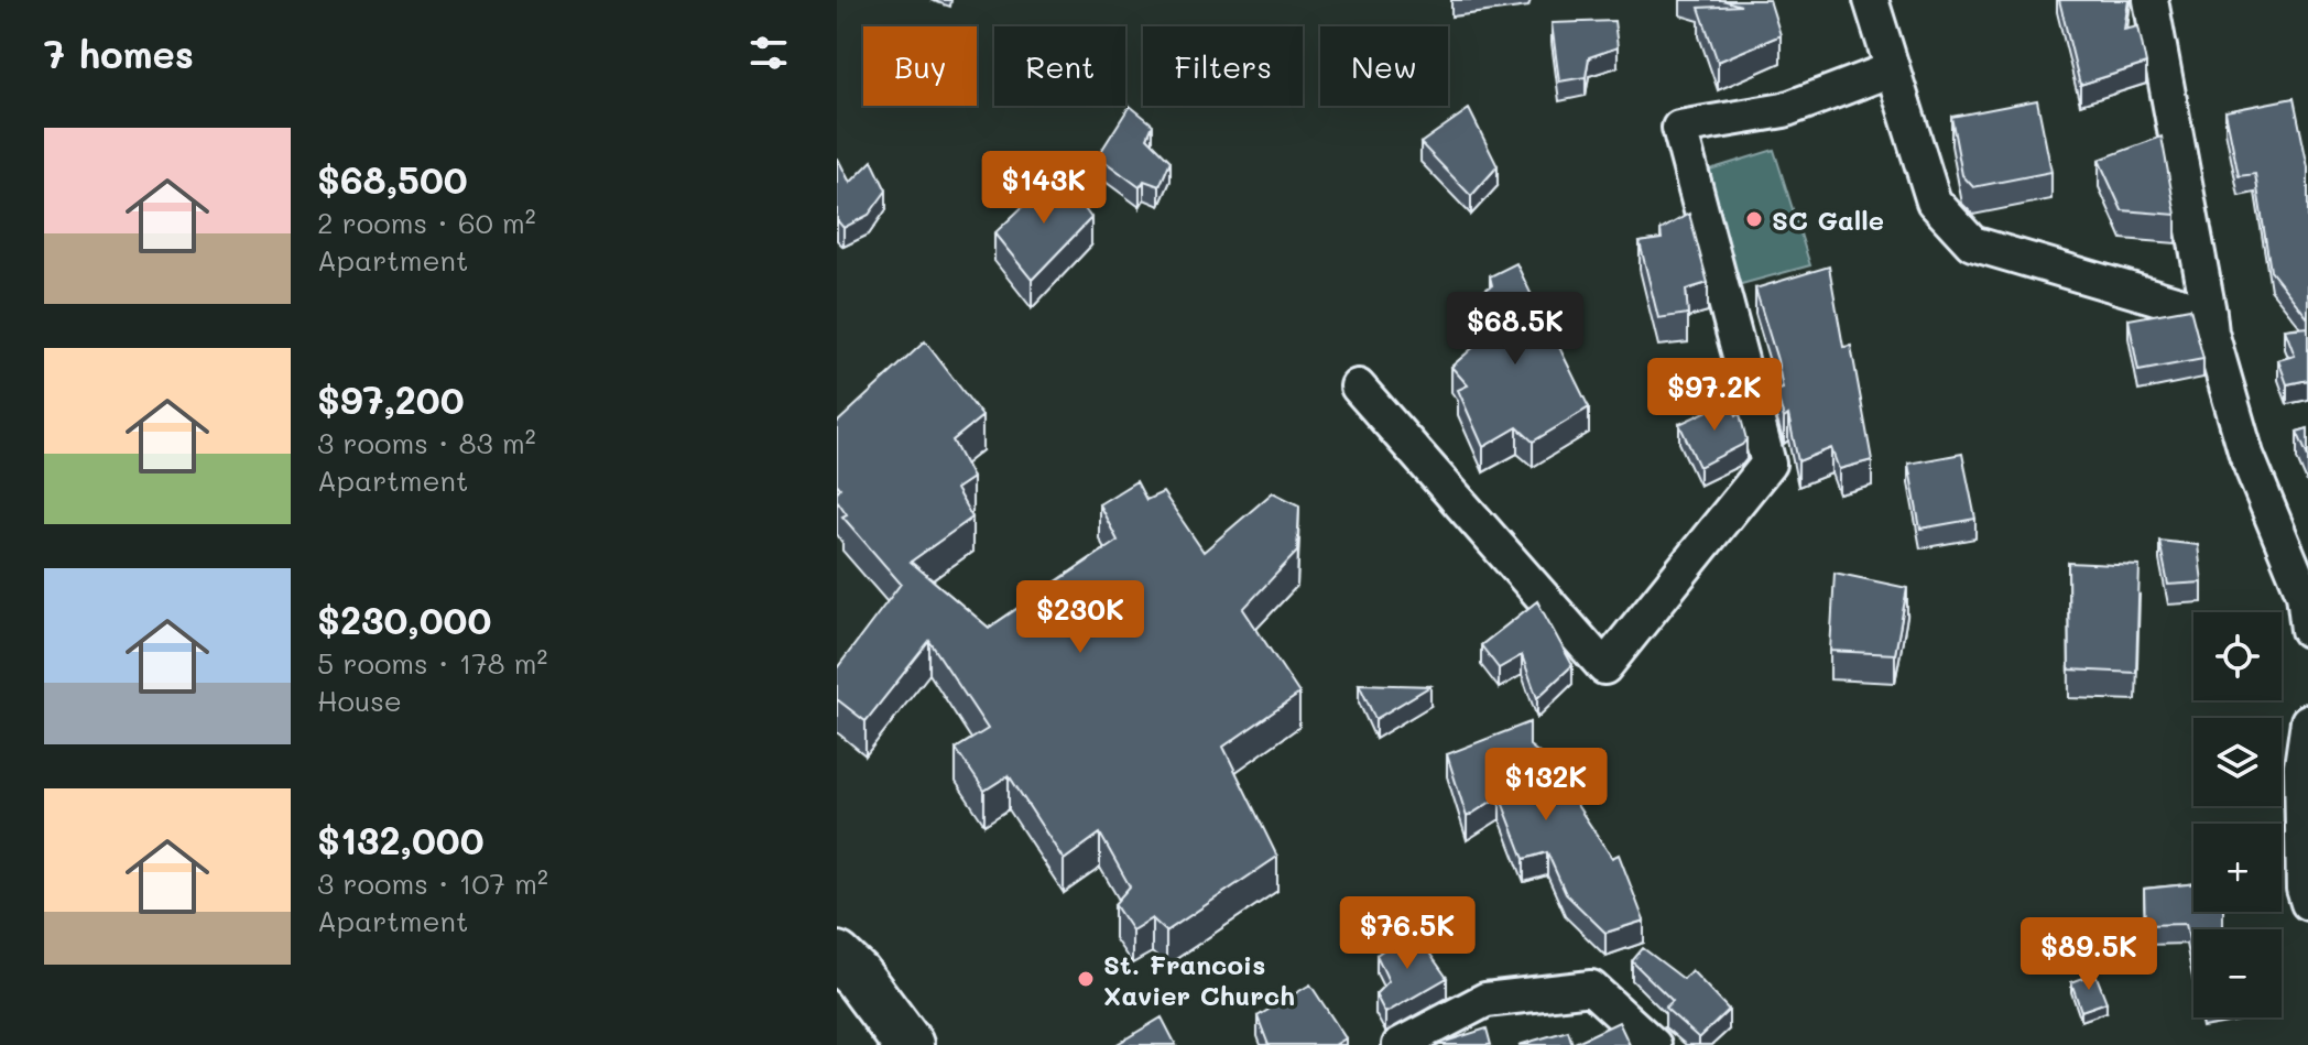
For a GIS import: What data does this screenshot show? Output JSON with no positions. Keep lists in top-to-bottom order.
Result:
{
  "places": ["SC Galle", "St. Francois Xavier Church"],
  "page": {
    "heading": "7 homes",
    "chip": [
      "Buy",
      "Rent",
      "Filters",
      "New"
    ],
    "list": [
      {
        "name": "$68,500",
        "note": "2 rooms · 60 m² · Apartment"
      },
      {
        "name": "$97,200",
        "note": "3 rooms · 83 m² · Apartment"
      },
      {
        "name": "$230,000",
        "note": "5 rooms · 178 m² · House"
      },
      {
        "name": "$132,000",
        "note": "3 rooms · 107 m² · Apartment"
      }
    ],
    "price": [
      "$143K",
      "$68.5K",
      "$97.2K",
      "$230K",
      "$132K",
      "$76.5K",
      "$89.5K"
    ],
    "map_buttons": ["+", "−"]
  }
}
